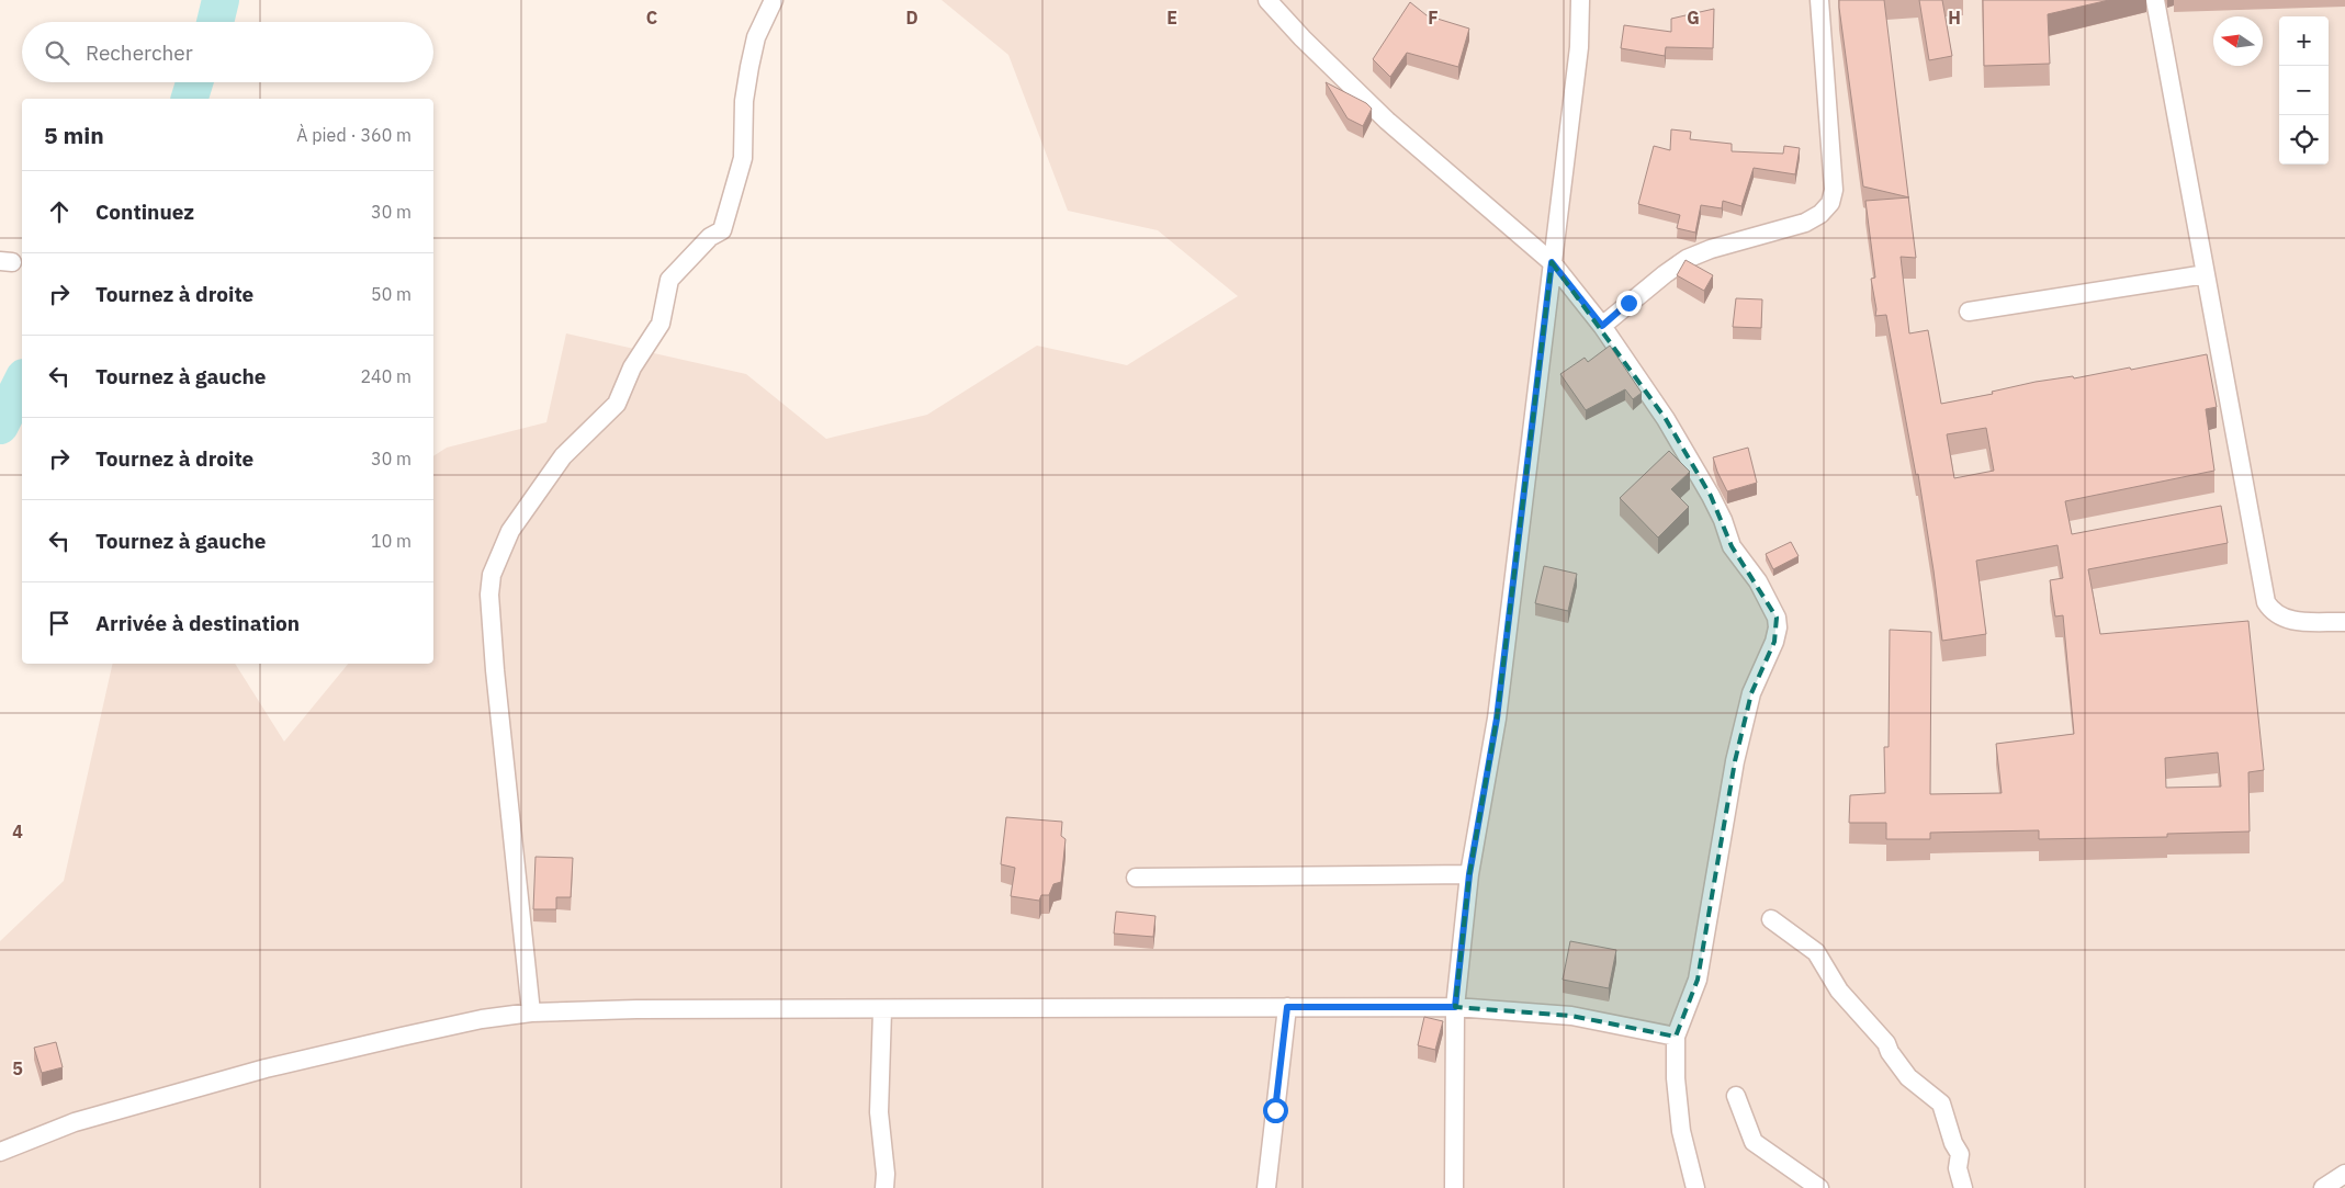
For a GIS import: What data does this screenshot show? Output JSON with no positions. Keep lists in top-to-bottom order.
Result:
{
  "north": "left",
  "page": {
    "map_buttons": ["+", "−"],
    "search": "Rechercher",
    "heading": ["5 min", "À pied · 360 m"],
    "list": [
      ["Continuez", "30 m"],
      ["Tournez à droite", "50 m"],
      ["Tournez à gauche", "240 m"],
      ["Tournez à droite", "30 m"],
      ["Tournez à gauche", "10 m"],
      "Arrivée à destination"
    ]
  },
  "grid": {
    "columns": [
      "C",
      "D",
      "E",
      "F",
      "G",
      "H"
    ],
    "rows": ["4", "5"]
  }
}
